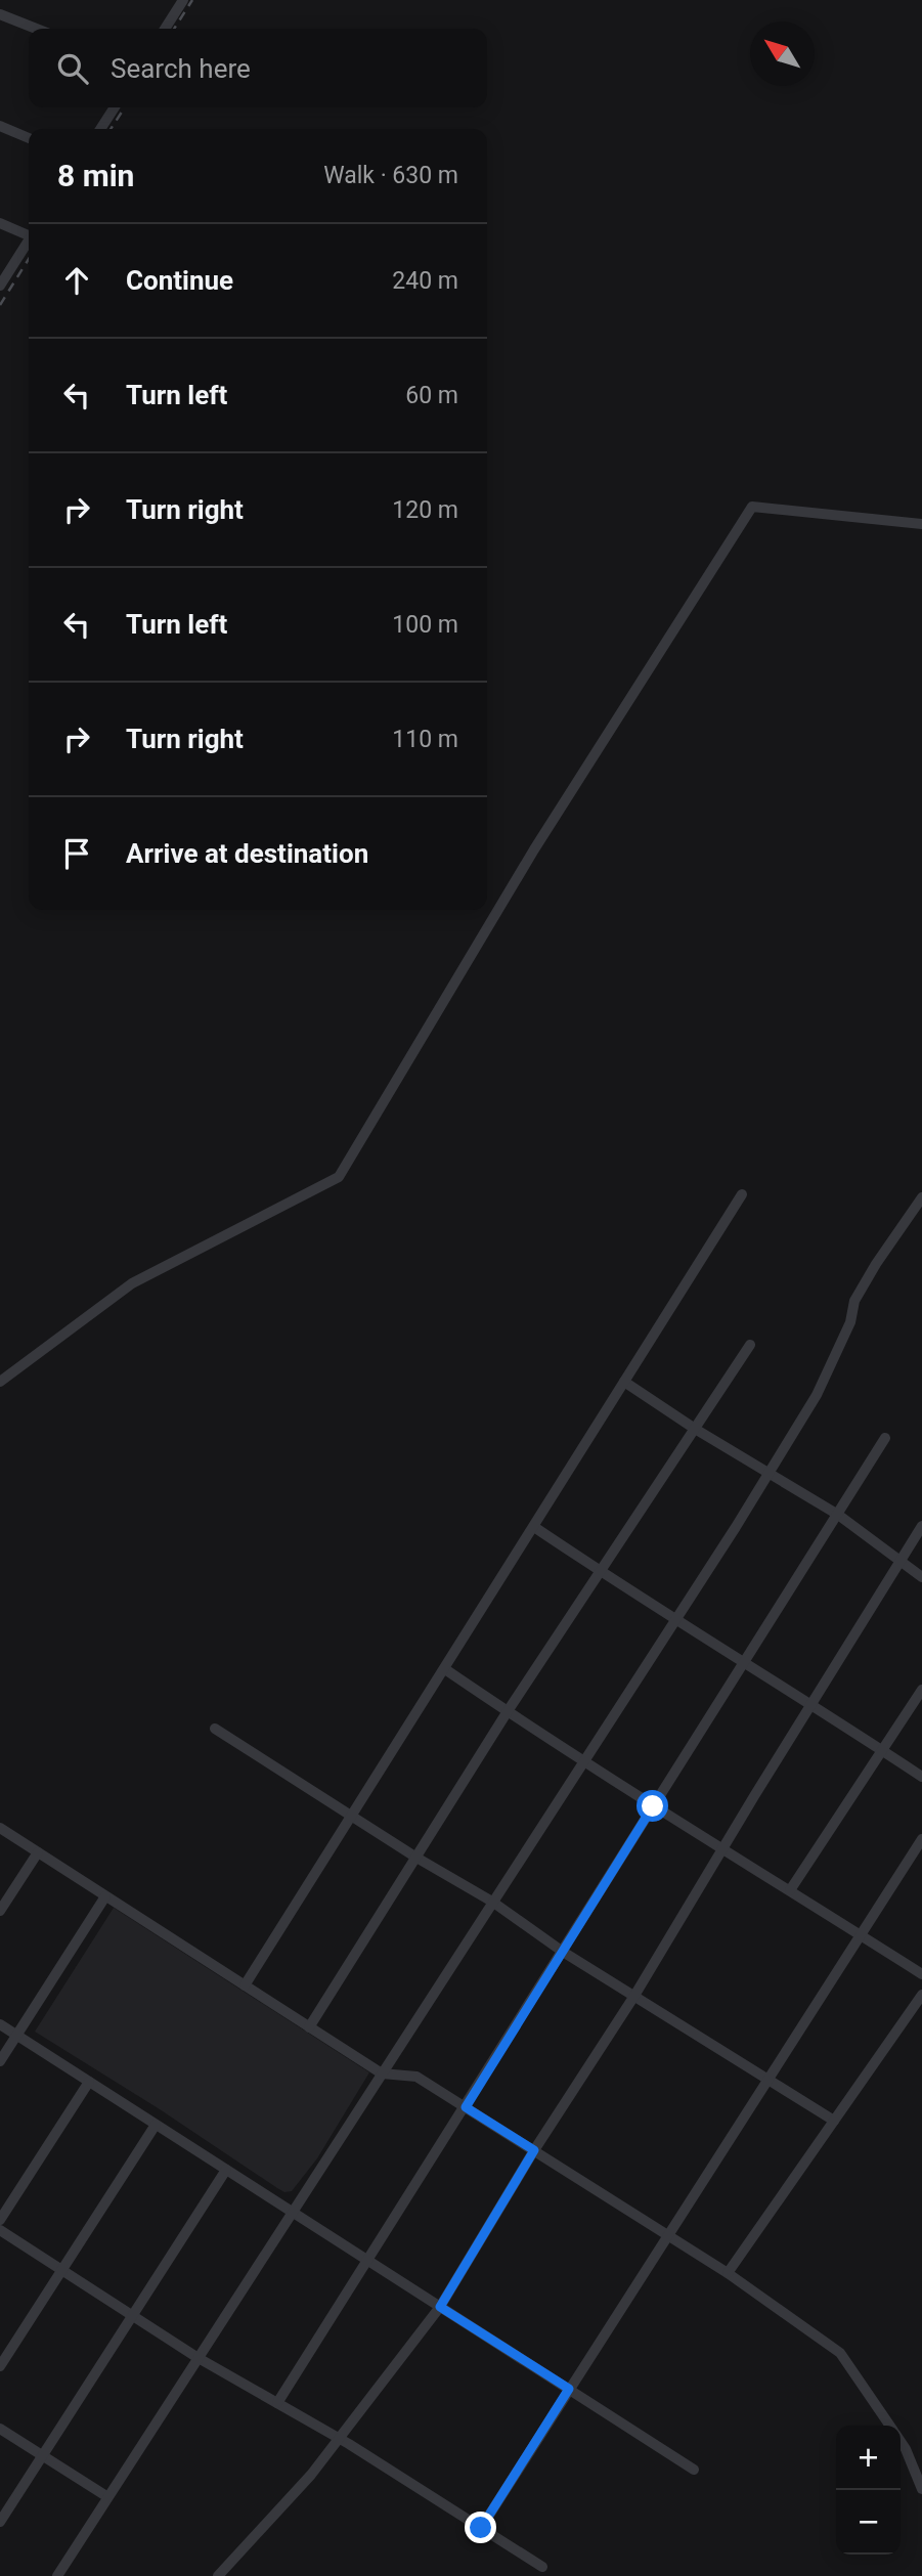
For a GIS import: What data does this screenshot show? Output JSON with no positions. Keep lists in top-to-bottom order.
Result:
{
  "north": "top left",
  "page": {
    "search": "Search here",
    "heading": ["8 min", "Walk · 630 m"],
    "list": [
      ["Continue", "240 m"],
      ["Turn left", "60 m"],
      ["Turn right", "120 m"],
      ["Turn left", "100 m"],
      ["Turn right", "110 m"],
      "Arrive at destination"
    ],
    "map_buttons": ["+", "−"]
  }
}
